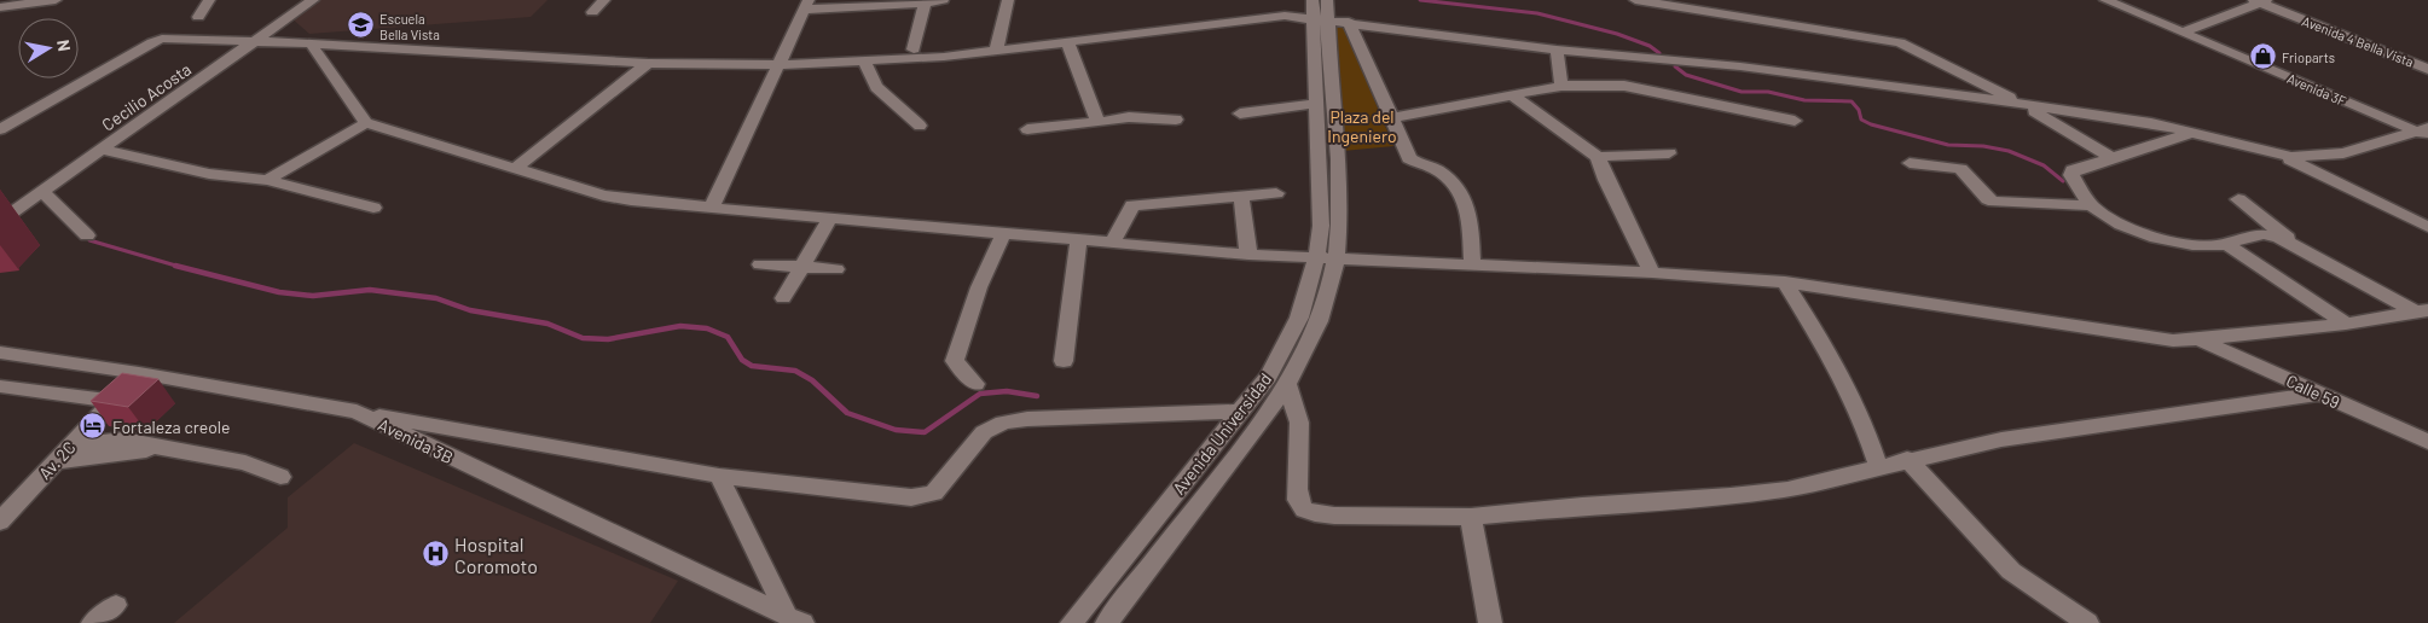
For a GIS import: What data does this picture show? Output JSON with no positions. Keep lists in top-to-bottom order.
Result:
{
  "streets": {
    "street": [
      "Avenida 4 Bella Vista",
      "Avenida 3F",
      "Cecilio Acosta",
      "Calle 59",
      "Avenida Universidad",
      "Avenida 3B",
      "Av. 2C"
    ]
  },
  "crossings": [
    ["Avenida 3B", "Av. 2C"]
  ],
  "parks": ["Plaza del Ingeniero"],
  "places": {
    "school or university": ["Escuela Bella Vista"],
    "shop": ["Frioparts"],
    "hotel": ["Fortaleza creole"],
    "hospital": ["Hospital Coromoto"]
  },
  "north": "right"
}
